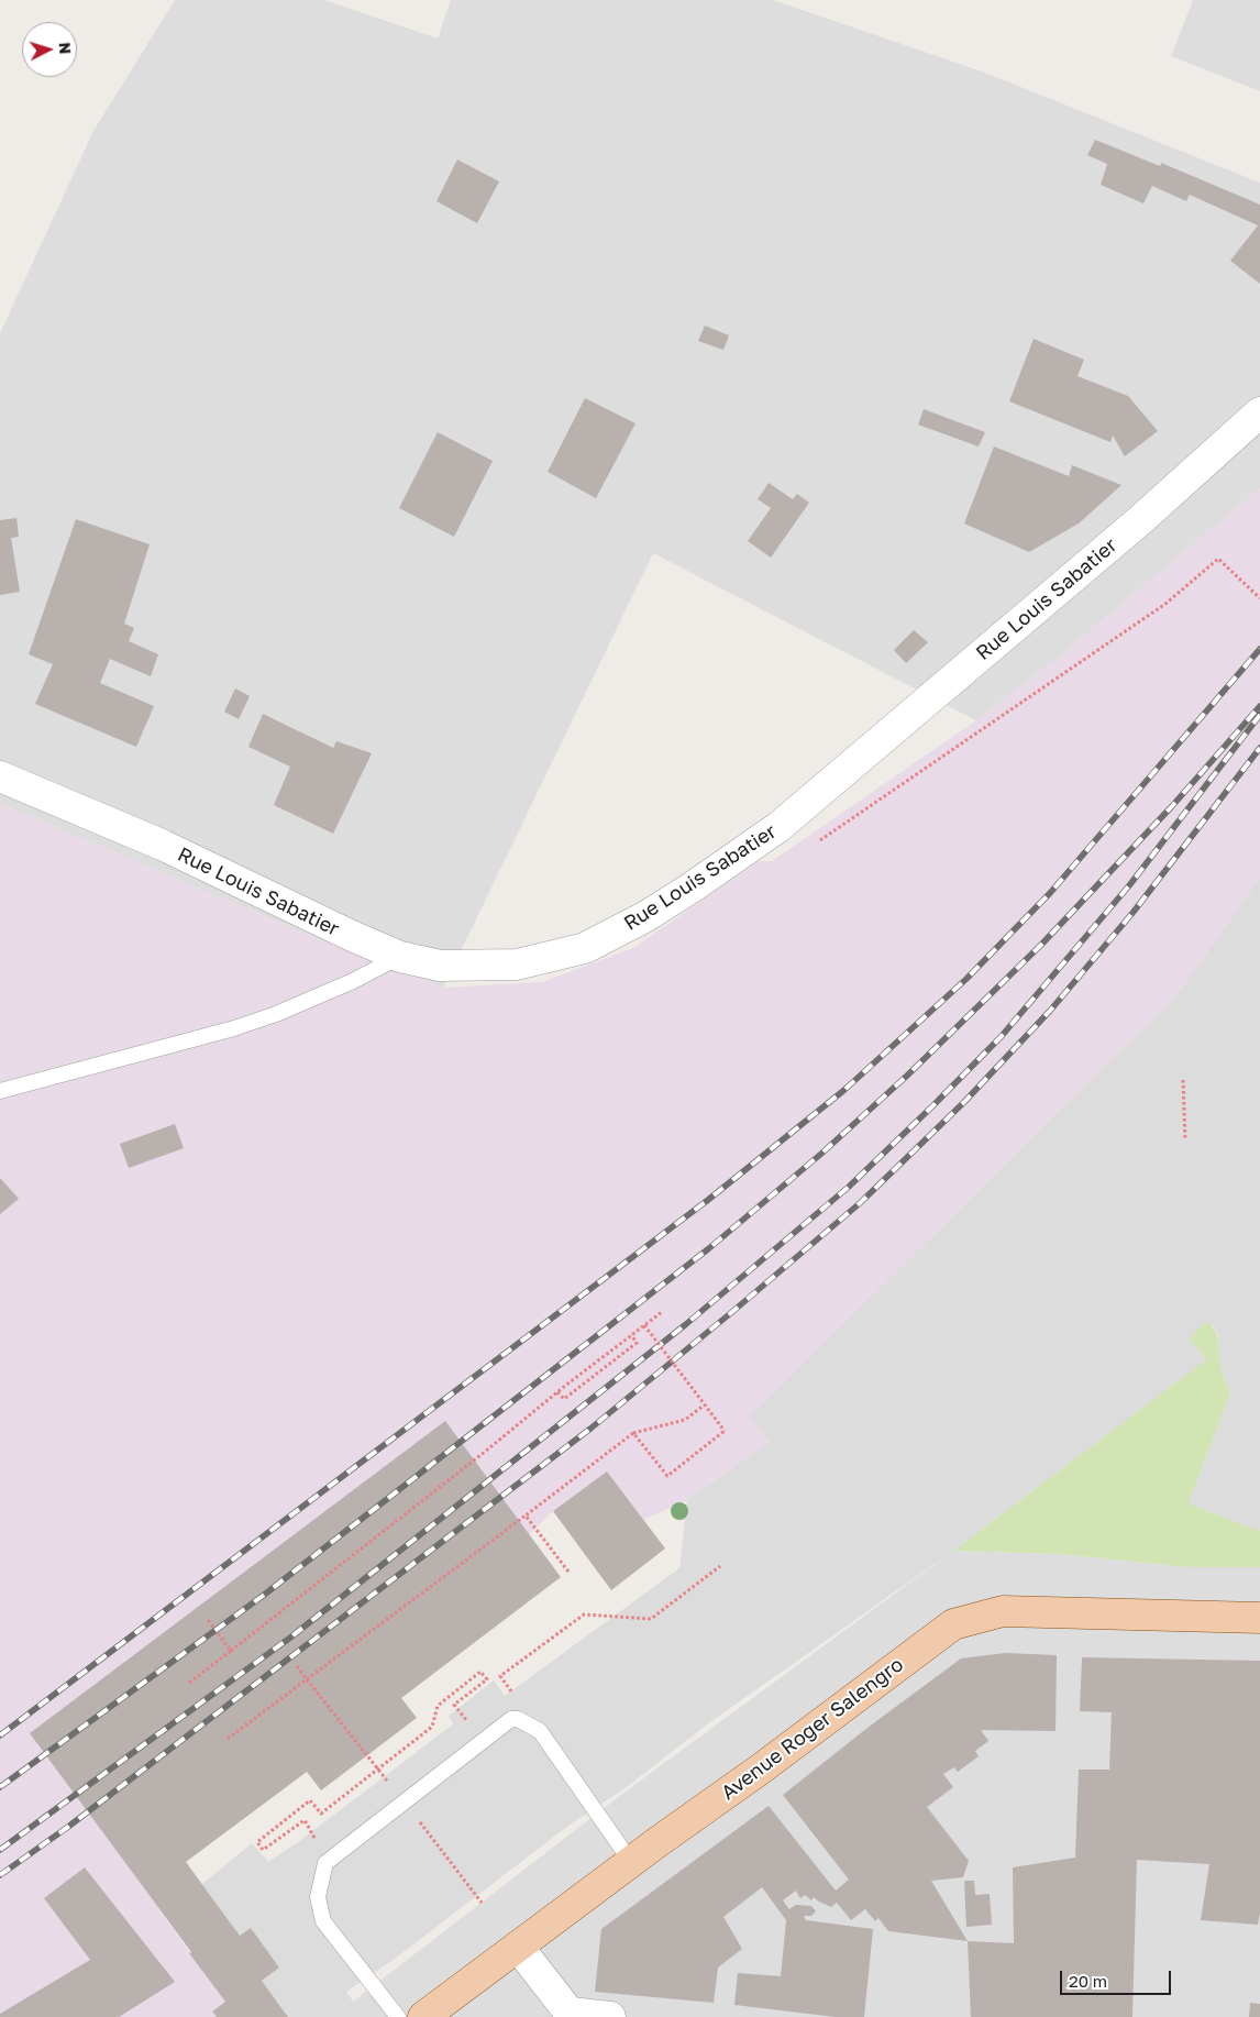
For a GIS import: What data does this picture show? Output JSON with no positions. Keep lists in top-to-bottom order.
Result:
{
  "streets": {
    "main road": ["Avenue Roger Salengro"],
    "street": ["Rue Louis Sabatier"]
  },
  "scale_bar": "20 m",
  "north": "right"
}
